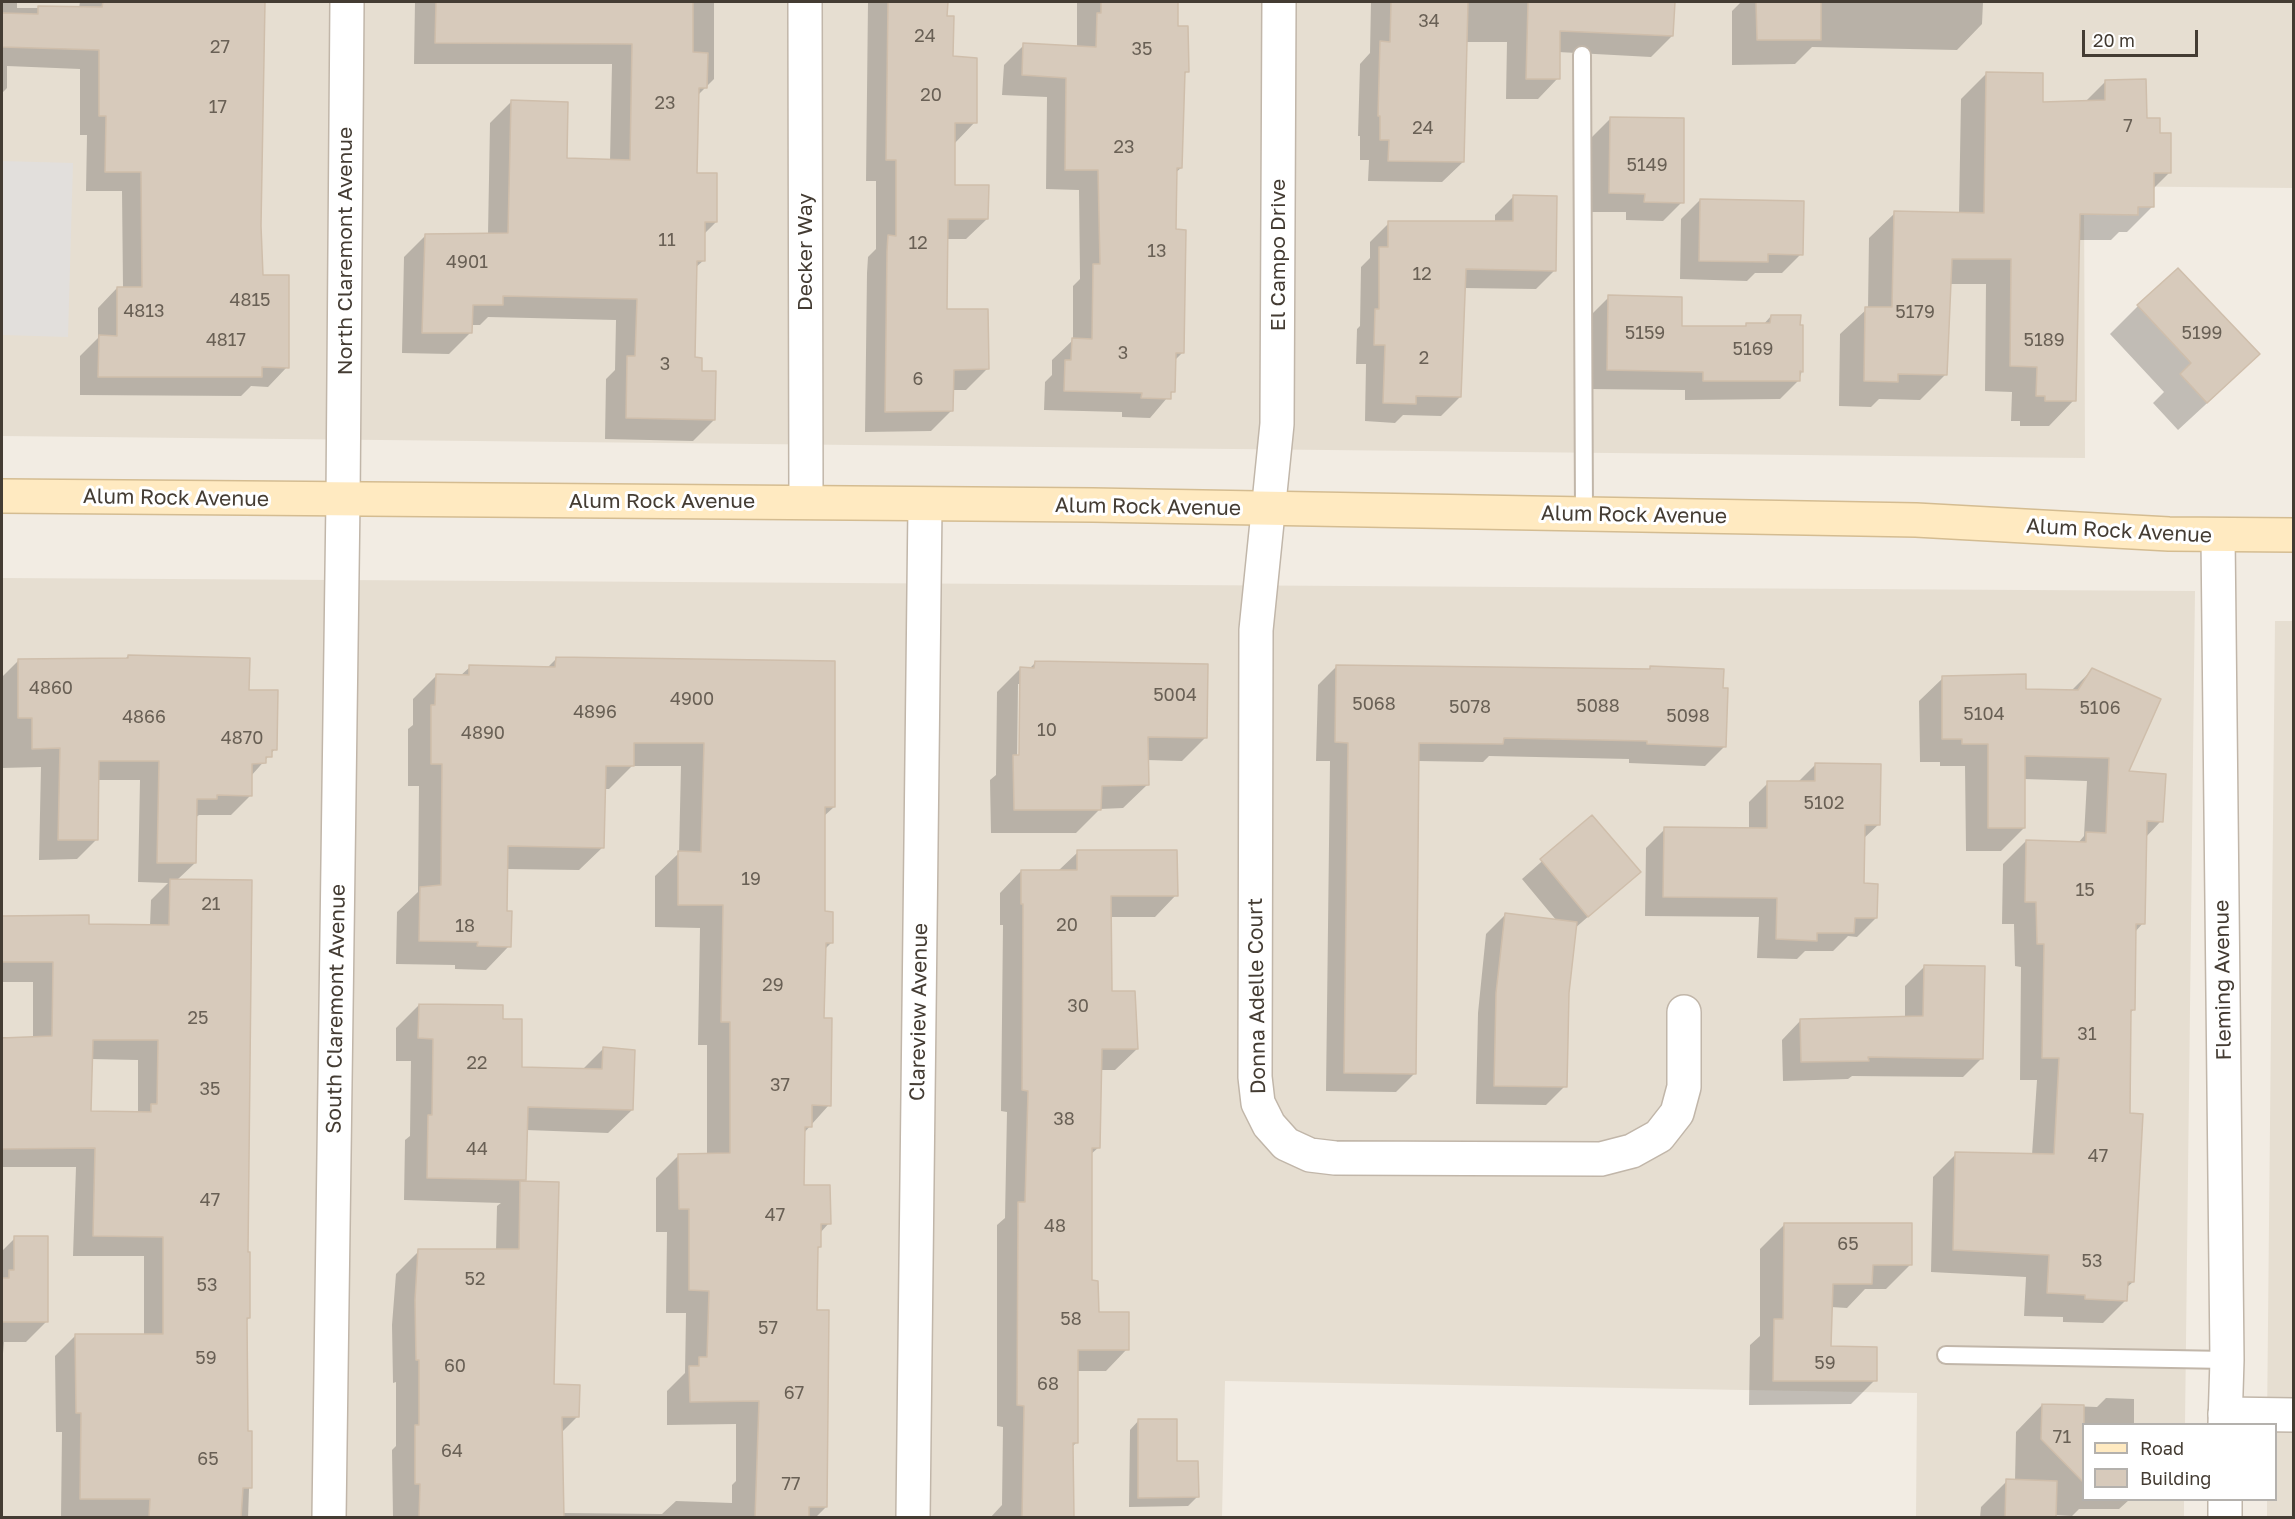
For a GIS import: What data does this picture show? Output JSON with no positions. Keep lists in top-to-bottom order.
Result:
{
  "streets": {
    "main road": ["Alum Rock Avenue"],
    "street": [
      "North Claremont Avenue",
      "Decker Way",
      "El Campo Drive",
      "Fleming Avenue",
      "Donna Adelle Court",
      "South Claremont Avenue",
      "Clareview Avenue"
    ]
  },
  "crossings": [
    ["North Claremont Avenue", "Alum Rock Avenue"],
    ["North Claremont Avenue", "South Claremont Avenue"],
    ["Decker Way", "Alum Rock Avenue"],
    ["El Campo Drive", "Alum Rock Avenue"],
    ["El Campo Drive", "Donna Adelle Court"],
    ["Alum Rock Avenue", "Fleming Avenue"],
    ["Alum Rock Avenue", "Donna Adelle Court"],
    ["Alum Rock Avenue", "South Claremont Avenue"],
    ["Alum Rock Avenue", "Clareview Avenue"]
  ],
  "house_numbers": [
    "34",
    "24",
    "27",
    "35",
    "20",
    "23",
    "17",
    "7",
    "24",
    "23",
    "5149",
    "11",
    "12",
    "13",
    "4901",
    "12",
    "4815",
    "4813",
    "5179",
    "5159",
    "5199",
    "4817",
    "5189",
    "5169",
    "3",
    "2",
    "3",
    "6",
    "4860",
    "5004",
    "4900",
    "5068",
    "5088",
    "5078",
    "5106",
    "4896",
    "5104",
    "5098",
    "4866",
    "10",
    "4890",
    "4870",
    "5102",
    "19",
    "15",
    "21",
    "20",
    "18",
    "29",
    "30",
    "25",
    "31",
    "22",
    "37",
    "35",
    "38",
    "44",
    "47",
    "47",
    "47",
    "48",
    "65",
    "53",
    "52",
    "53",
    "58",
    "57",
    "59",
    "59",
    "60",
    "68",
    "67",
    "71",
    "64",
    "65",
    "77"
  ],
  "legend": ["Road", "Building"],
  "scale_bar": "20 m"
}
